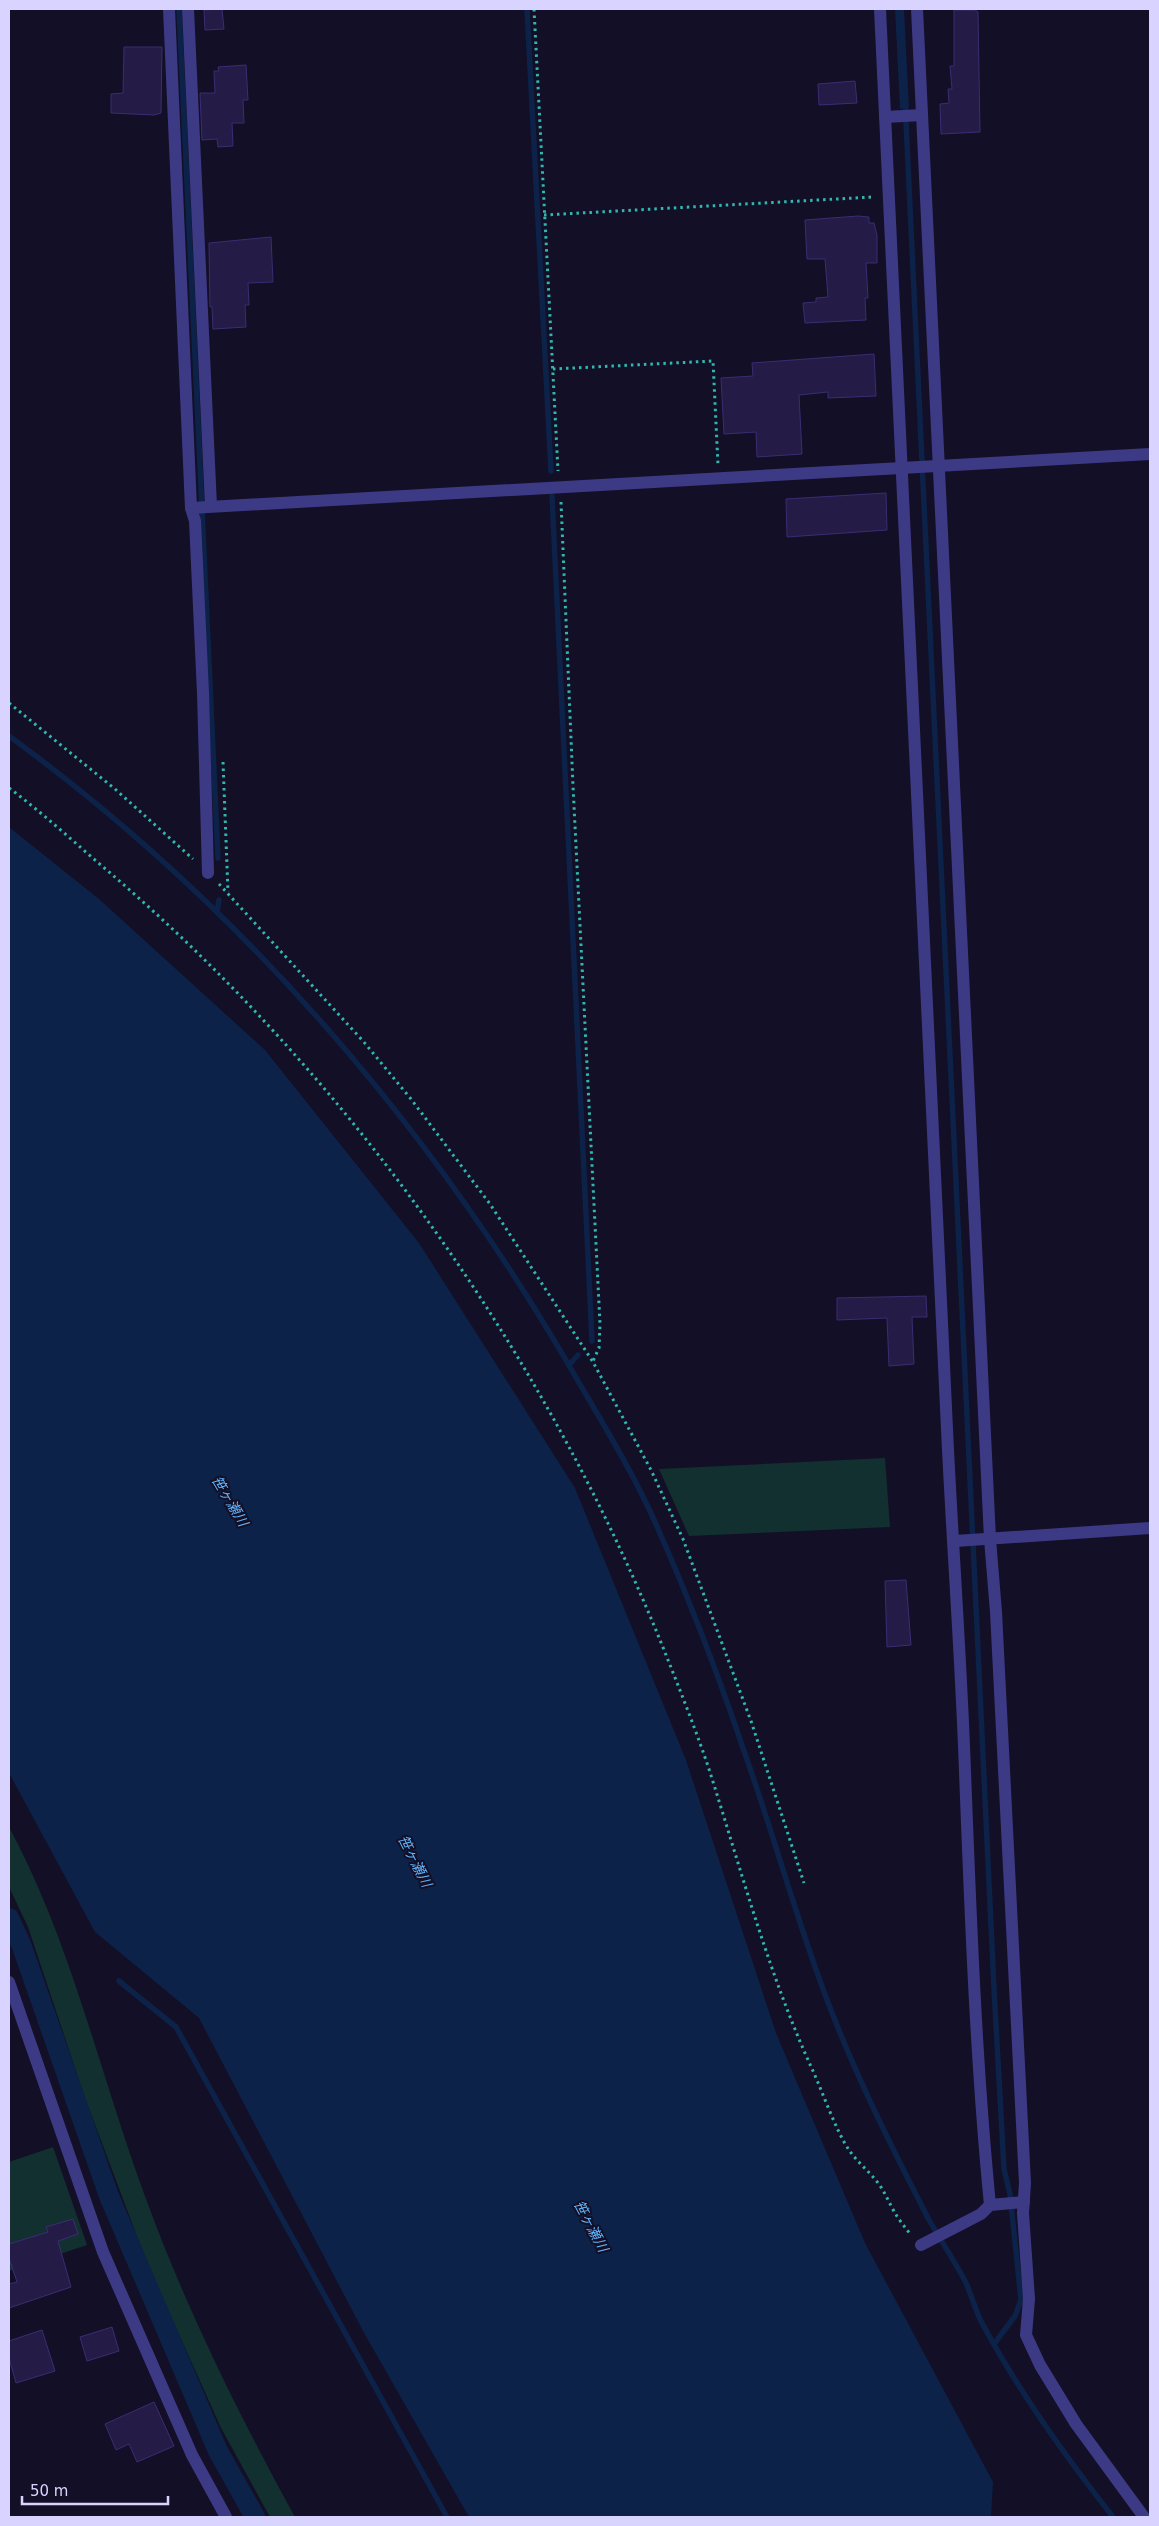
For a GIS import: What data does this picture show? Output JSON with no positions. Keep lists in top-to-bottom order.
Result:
{
  "water": ["笹ヶ瀬川"],
  "scale_bar": "50 m"
}
